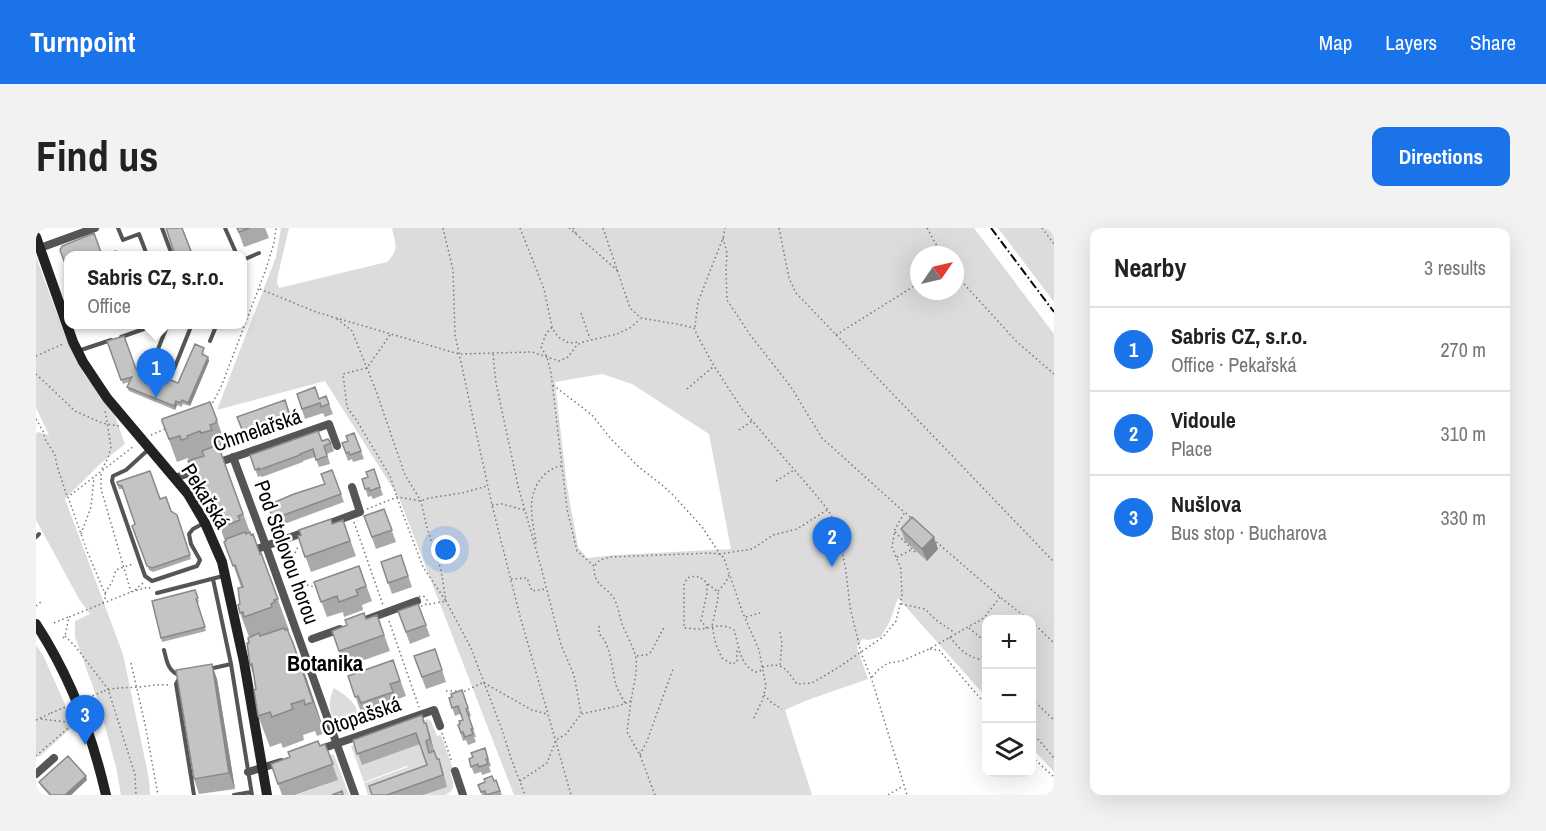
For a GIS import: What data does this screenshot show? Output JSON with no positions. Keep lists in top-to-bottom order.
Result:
{
  "streets": {
    "street": [
      "Chmelařská",
      "Pekařská",
      "Pod Stolovou horou",
      "Otopašská"
    ]
  },
  "crossings": [
    ["Chmelařská", "Pekařská"],
    ["Chmelařská", "Pod Stolovou horou"],
    ["Pod Stolovou horou", "Otopašská"]
  ],
  "districts": ["Botanika"],
  "north": "top right",
  "page": {
    "header": "Turnpoint",
    "nav": ["Map", "Layers", "Share"],
    "buttons": "Directions",
    "title": "Find us",
    "heading": ["Nearby", "3 results"],
    "popup": ["Sabris CZ, s.r.o.", "Office"],
    "list": [
      {
        "mark": "1",
        "name": "Sabris CZ, s.r.o.",
        "note": "Office · Pekařská",
        "value": "270 m"
      },
      {
        "mark": "2",
        "name": "Vidoule",
        "note": "Place",
        "value": "310 m"
      },
      {
        "mark": "3",
        "name": "Nušlova",
        "note": "Bus stop · Bucharova",
        "value": "330 m"
      }
    ],
    "pins": ["1", "2", "3"],
    "map_buttons": ["+", "−"]
  }
}
